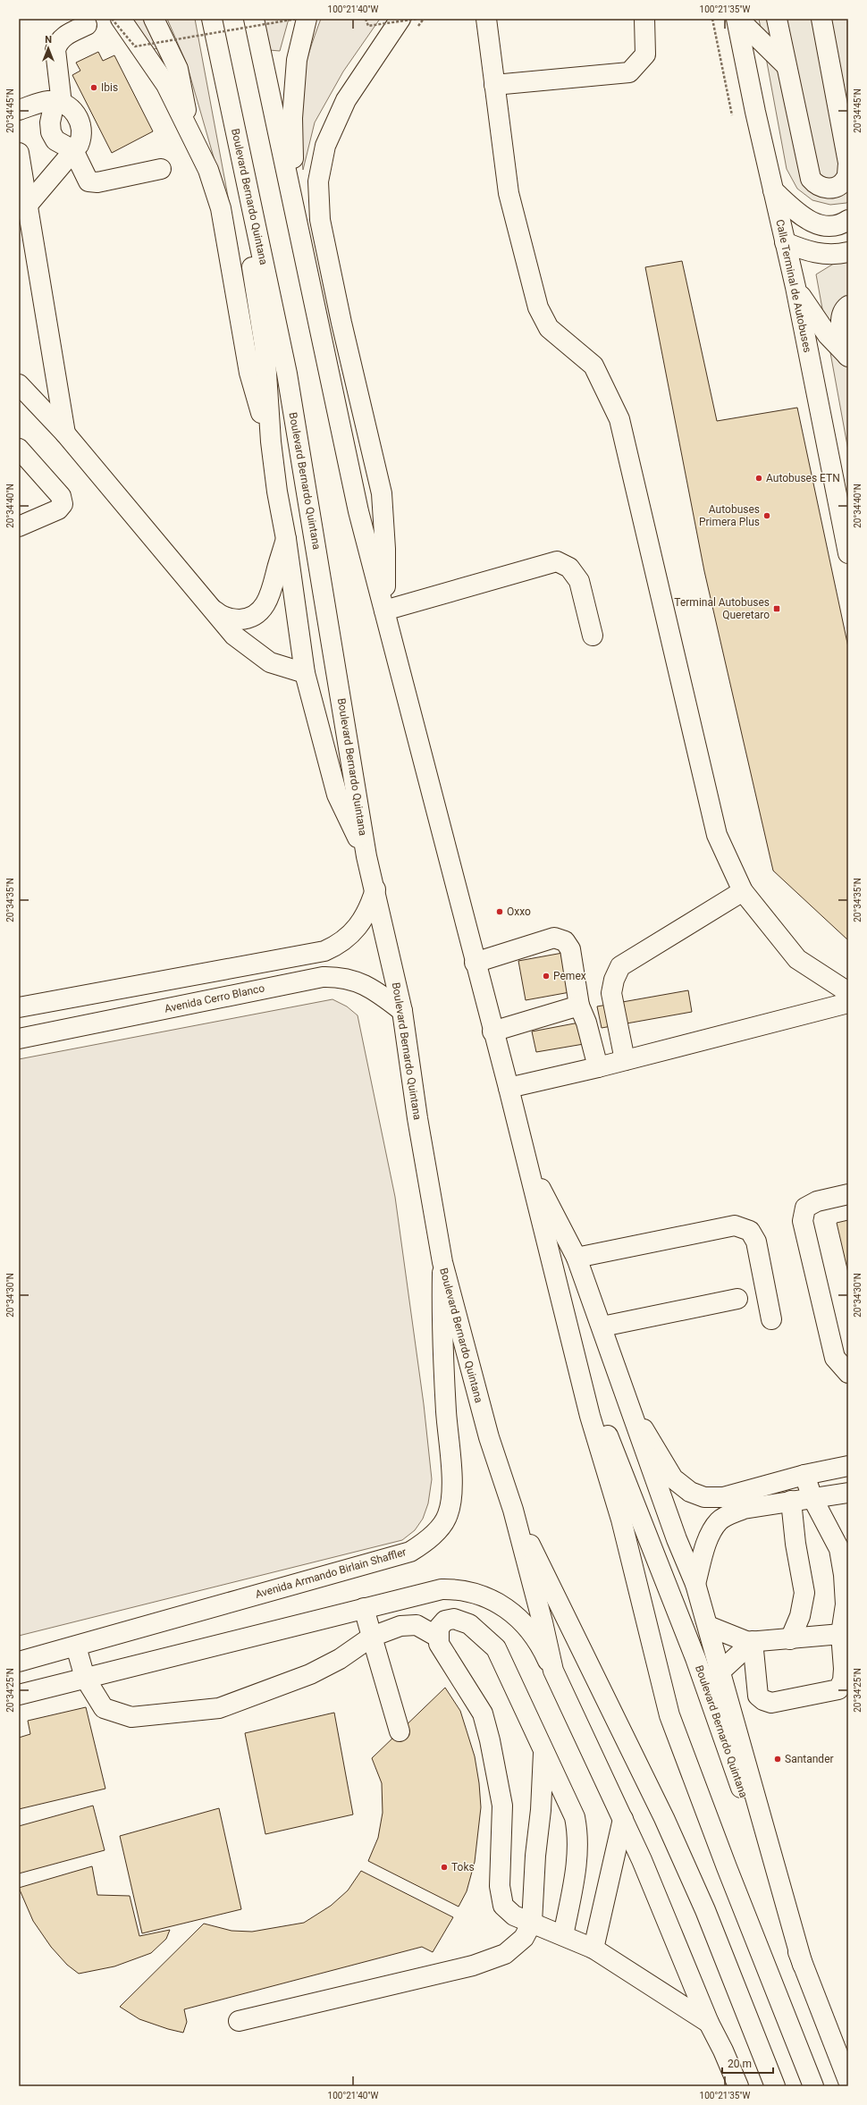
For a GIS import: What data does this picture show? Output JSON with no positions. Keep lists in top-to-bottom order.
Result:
{
  "streets": {
    "main road": [
      "Boulevard Bernardo Quintana",
      "Calle Terminal de Autobuses",
      "Avenida Cerro Blanco",
      "Avenida Armando Birlain Shaffler"
    ]
  },
  "crossings": [
    ["Boulevard Bernardo Quintana", "Avenida Cerro Blanco"],
    ["Boulevard Bernardo Quintana", "Avenida Armando Birlain Shaffler"]
  ],
  "places": {
    "other": [
      "Ibis",
      "Autobuses ETN",
      "Autobuses Primera Plus",
      "Oxxo",
      "Pemex",
      "Santander",
      "Toks"
    ],
    "transit": ["Terminal Autobuses Queretaro"]
  },
  "scale_bar": "20 m",
  "north": "top",
  "coordinates": [
    "100°21'40\"W",
    "100°21'35\"W",
    "20°34'45\"N",
    "20°34'40\"N",
    "20°34'35\"N",
    "20°34'30\"N",
    "20°34'25\"N"
  ]
}
